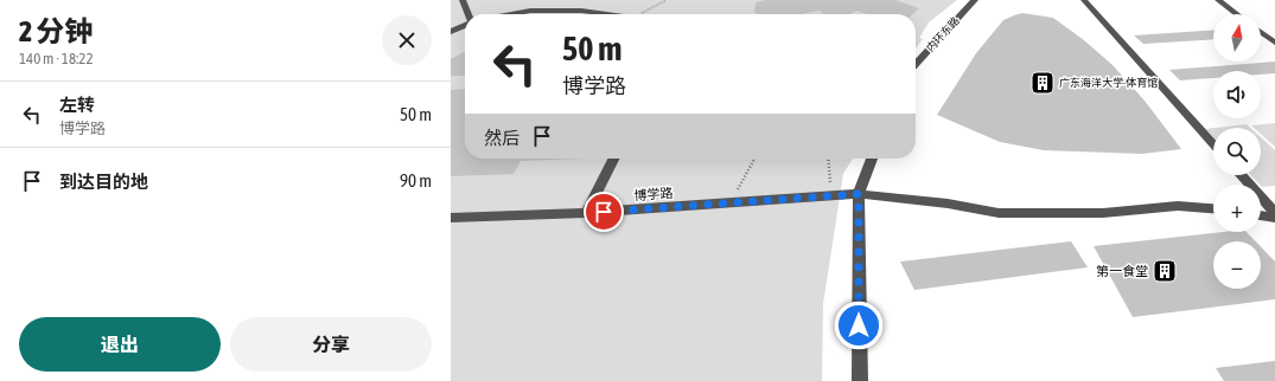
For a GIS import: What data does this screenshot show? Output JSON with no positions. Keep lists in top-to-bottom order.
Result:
{
  "streets": {
    "street": ["内环东路", "博学路"]
  },
  "places": {
    "building": ["广东海洋大学-体育馆", "第一食堂"]
  },
  "north": "top",
  "page": {
    "heading": ["2 分钟", "140 m · 18:22"],
    "map_buttons": ["+", "−"],
    "turn": ["50 m", "博学路"],
    "list": [
      {
        "name": "左转",
        "note": "博学路",
        "value": "50 m"
      },
      {
        "name": "到达目的地",
        "value": "90 m"
      }
    ],
    "then": "然后",
    "buttons": ["退出", "分享"]
  }
}
